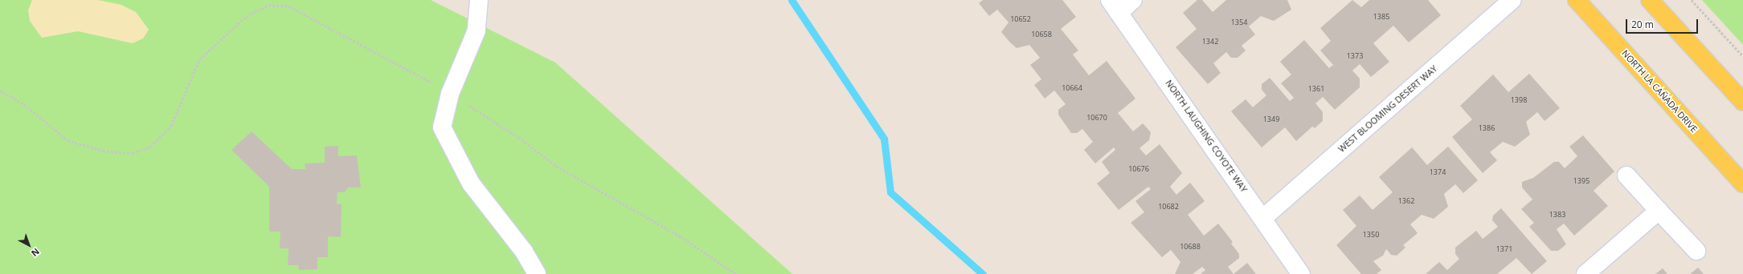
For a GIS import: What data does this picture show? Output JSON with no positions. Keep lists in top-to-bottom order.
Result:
{
  "streets": {
    "main road": ["NORTH LA CAÑADA DRIVE"],
    "street": ["WEST BLOOMING DESERT WAY", "NORTH LAUGHING COYOTE WAY"]
  },
  "crossings": [
    ["WEST BLOOMING DESERT WAY", "NORTH LAUGHING COYOTE WAY"]
  ],
  "house_numbers": [
    "1385",
    "10652",
    "1354",
    "10658",
    "1342",
    "1373",
    "10664",
    "1361",
    "1398",
    "10670",
    "1349",
    "1386",
    "10676",
    "1374",
    "1395",
    "1362",
    "10682",
    "1383",
    "1350",
    "10688",
    "1371"
  ],
  "scale_bar": "20 m",
  "north": "bottom right"
}
